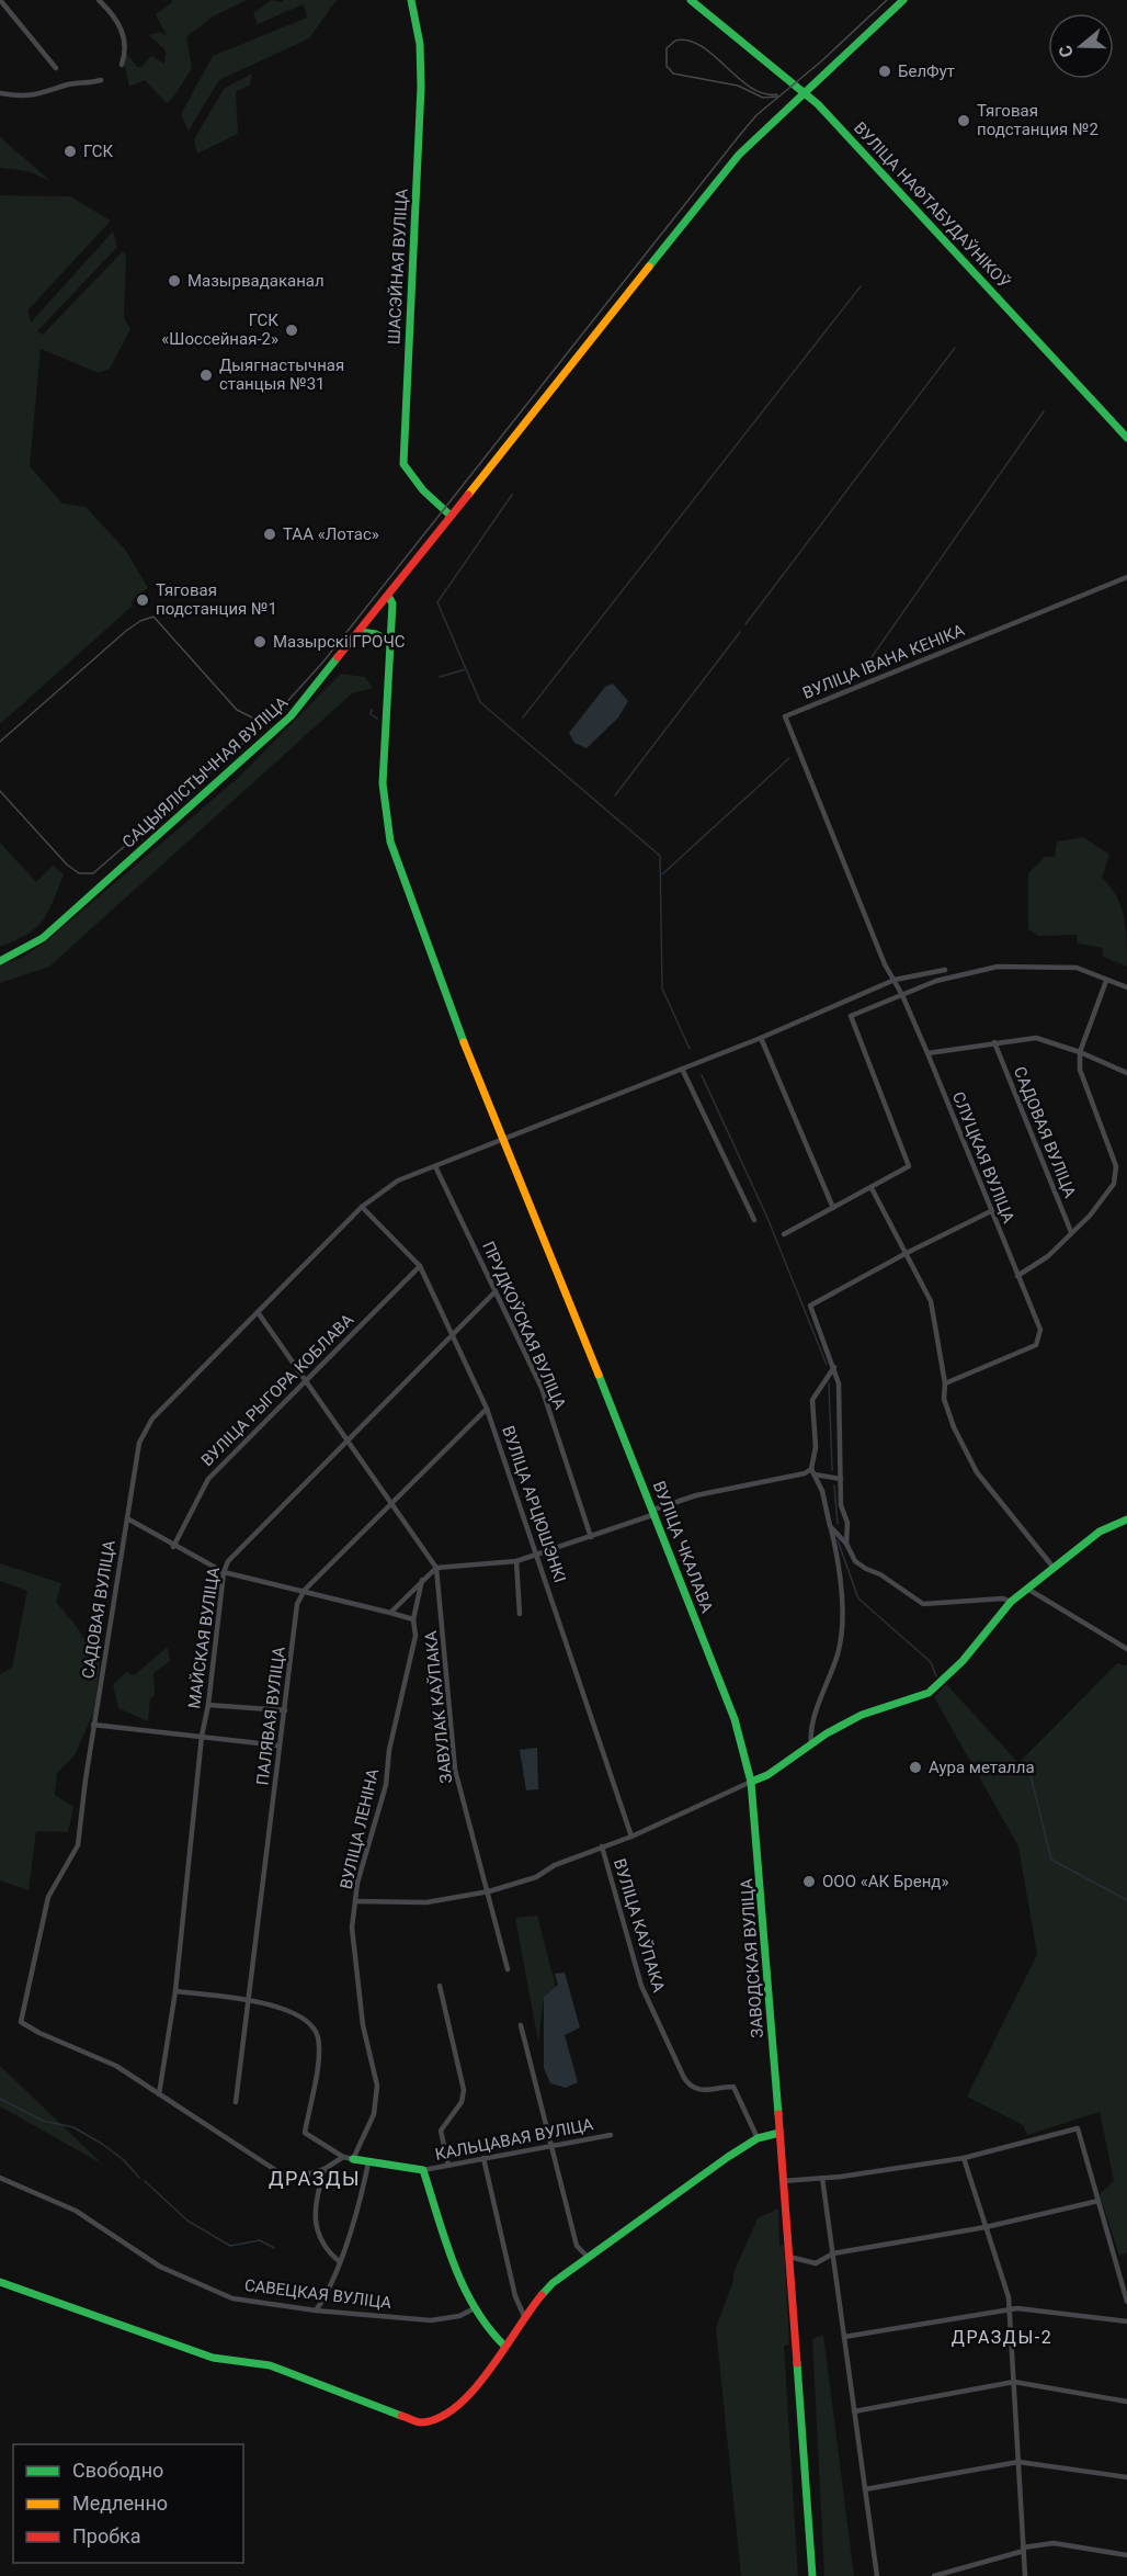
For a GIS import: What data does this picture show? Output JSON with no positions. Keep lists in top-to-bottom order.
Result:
{
  "streets": {
    "main road": [
      "ВУЛІЦА НАФТАБУДАЎНІКОЎ",
      "ШАСЭЙНАЯ ВУЛІЦА",
      "САЦЫЯЛІСТЫЧНАЯ ВУЛІЦА",
      "ВУЛІЦА ЧКАЛАВА",
      "ЗАВОДСКАЯ ВУЛІЦА"
    ],
    "street": [
      "ВУЛІЦА ІВАНА КЕНІКА",
      "САДОВАЯ ВУЛІЦА",
      "СЛУЦКАЯ ВУЛІЦА",
      "ПРУДКОЎСКАЯ ВУЛІЦА",
      "ВУЛІЦА РЫГОРА КОБЛАВА",
      "ВУЛІЦА АРЦЮШЭНКІ",
      "МАЙСКАЯ ВУЛІЦА",
      "ЗАВУЛАК КАЎПАКА",
      "ПАЛЯВАЯ ВУЛІЦА",
      "ВУЛІЦА ЛЕНІНА",
      "ВУЛІЦА КАЎПАКА",
      "КАЛЬЦАВАЯ ВУЛІЦА",
      "САВЕЦКАЯ ВУЛІЦА"
    ]
  },
  "crossings": [
    ["ВУЛІЦА НАФТАБУДАЎНІКОЎ", "САЦЫЯЛІСТЫЧНАЯ ВУЛІЦА"],
    ["ШАСЭЙНАЯ ВУЛІЦА", "САЦЫЯЛІСТЫЧНАЯ ВУЛІЦА"],
    ["ВУЛІЦА ІВАНА КЕНІКА", "СЛУЦКАЯ ВУЛІЦА"],
    ["САЦЫЯЛІСТЫЧНАЯ ВУЛІЦА", "ВУЛІЦА ЧКАЛАВА"],
    ["САДОВАЯ ВУЛІЦА", "СЛУЦКАЯ ВУЛІЦА"],
    ["САДОВАЯ ВУЛІЦА", "ПРУДКОЎСКАЯ ВУЛІЦА"],
    ["САДОВАЯ ВУЛІЦА", "ВУЛІЦА АРЦЮШЭНКІ"],
    ["САДОВАЯ ВУЛІЦА", "ВУЛІЦА ЧКАЛАВА"],
    ["САДОВАЯ ВУЛІЦА", "МАЙСКАЯ ВУЛІЦА"],
    ["ПРУДКОЎСКАЯ ВУЛІЦА", "МАЙСКАЯ ВУЛІЦА"],
    ["ВУЛІЦА РЫГОРА КОБЛАВА", "ВУЛІЦА АРЦЮШЭНКІ"],
    ["ВУЛІЦА АРЦЮШЭНКІ", "МАЙСКАЯ ВУЛІЦА"],
    ["ВУЛІЦА АРЦЮШЭНКІ", "ПАЛЯВАЯ ВУЛІЦА"],
    ["ВУЛІЦА АРЦЮШЭНКІ", "ВУЛІЦА КАЎПАКА"],
    ["ВУЛІЦА ЧКАЛАВА", "ВУЛІЦА КАЎПАКА"],
    ["ВУЛІЦА ЧКАЛАВА", "ЗАВОДСКАЯ ВУЛІЦА"],
    ["ЗАВУЛАК КАЎПАКА", "ВУЛІЦА КАЎПАКА"],
    ["ВУЛІЦА ЛЕНІНА", "ВУЛІЦА КАЎПАКА"],
    ["ВУЛІЦА КАЎПАКА", "ЗАВОДСКАЯ ВУЛІЦА"]
  ],
  "districts": ["ДРАЗДЫ", "ДРАЗДЫ-2"],
  "places": [
    "БелФут",
    "Тяговая подстанция №2",
    "ГСК",
    "Мазырвадаканал",
    "ГСК «Шоссейная-2»",
    "Дыягнастычная станцыя №31",
    "ТАА «Лотас»",
    "Тяговая подстанция №1",
    "Мазырскі ГРОЧС",
    "Аура металла",
    "ООО «АК Бренд»"
  ],
  "legend": ["Свободно", "Медленно", "Пробка"],
  "north": "left"
}
